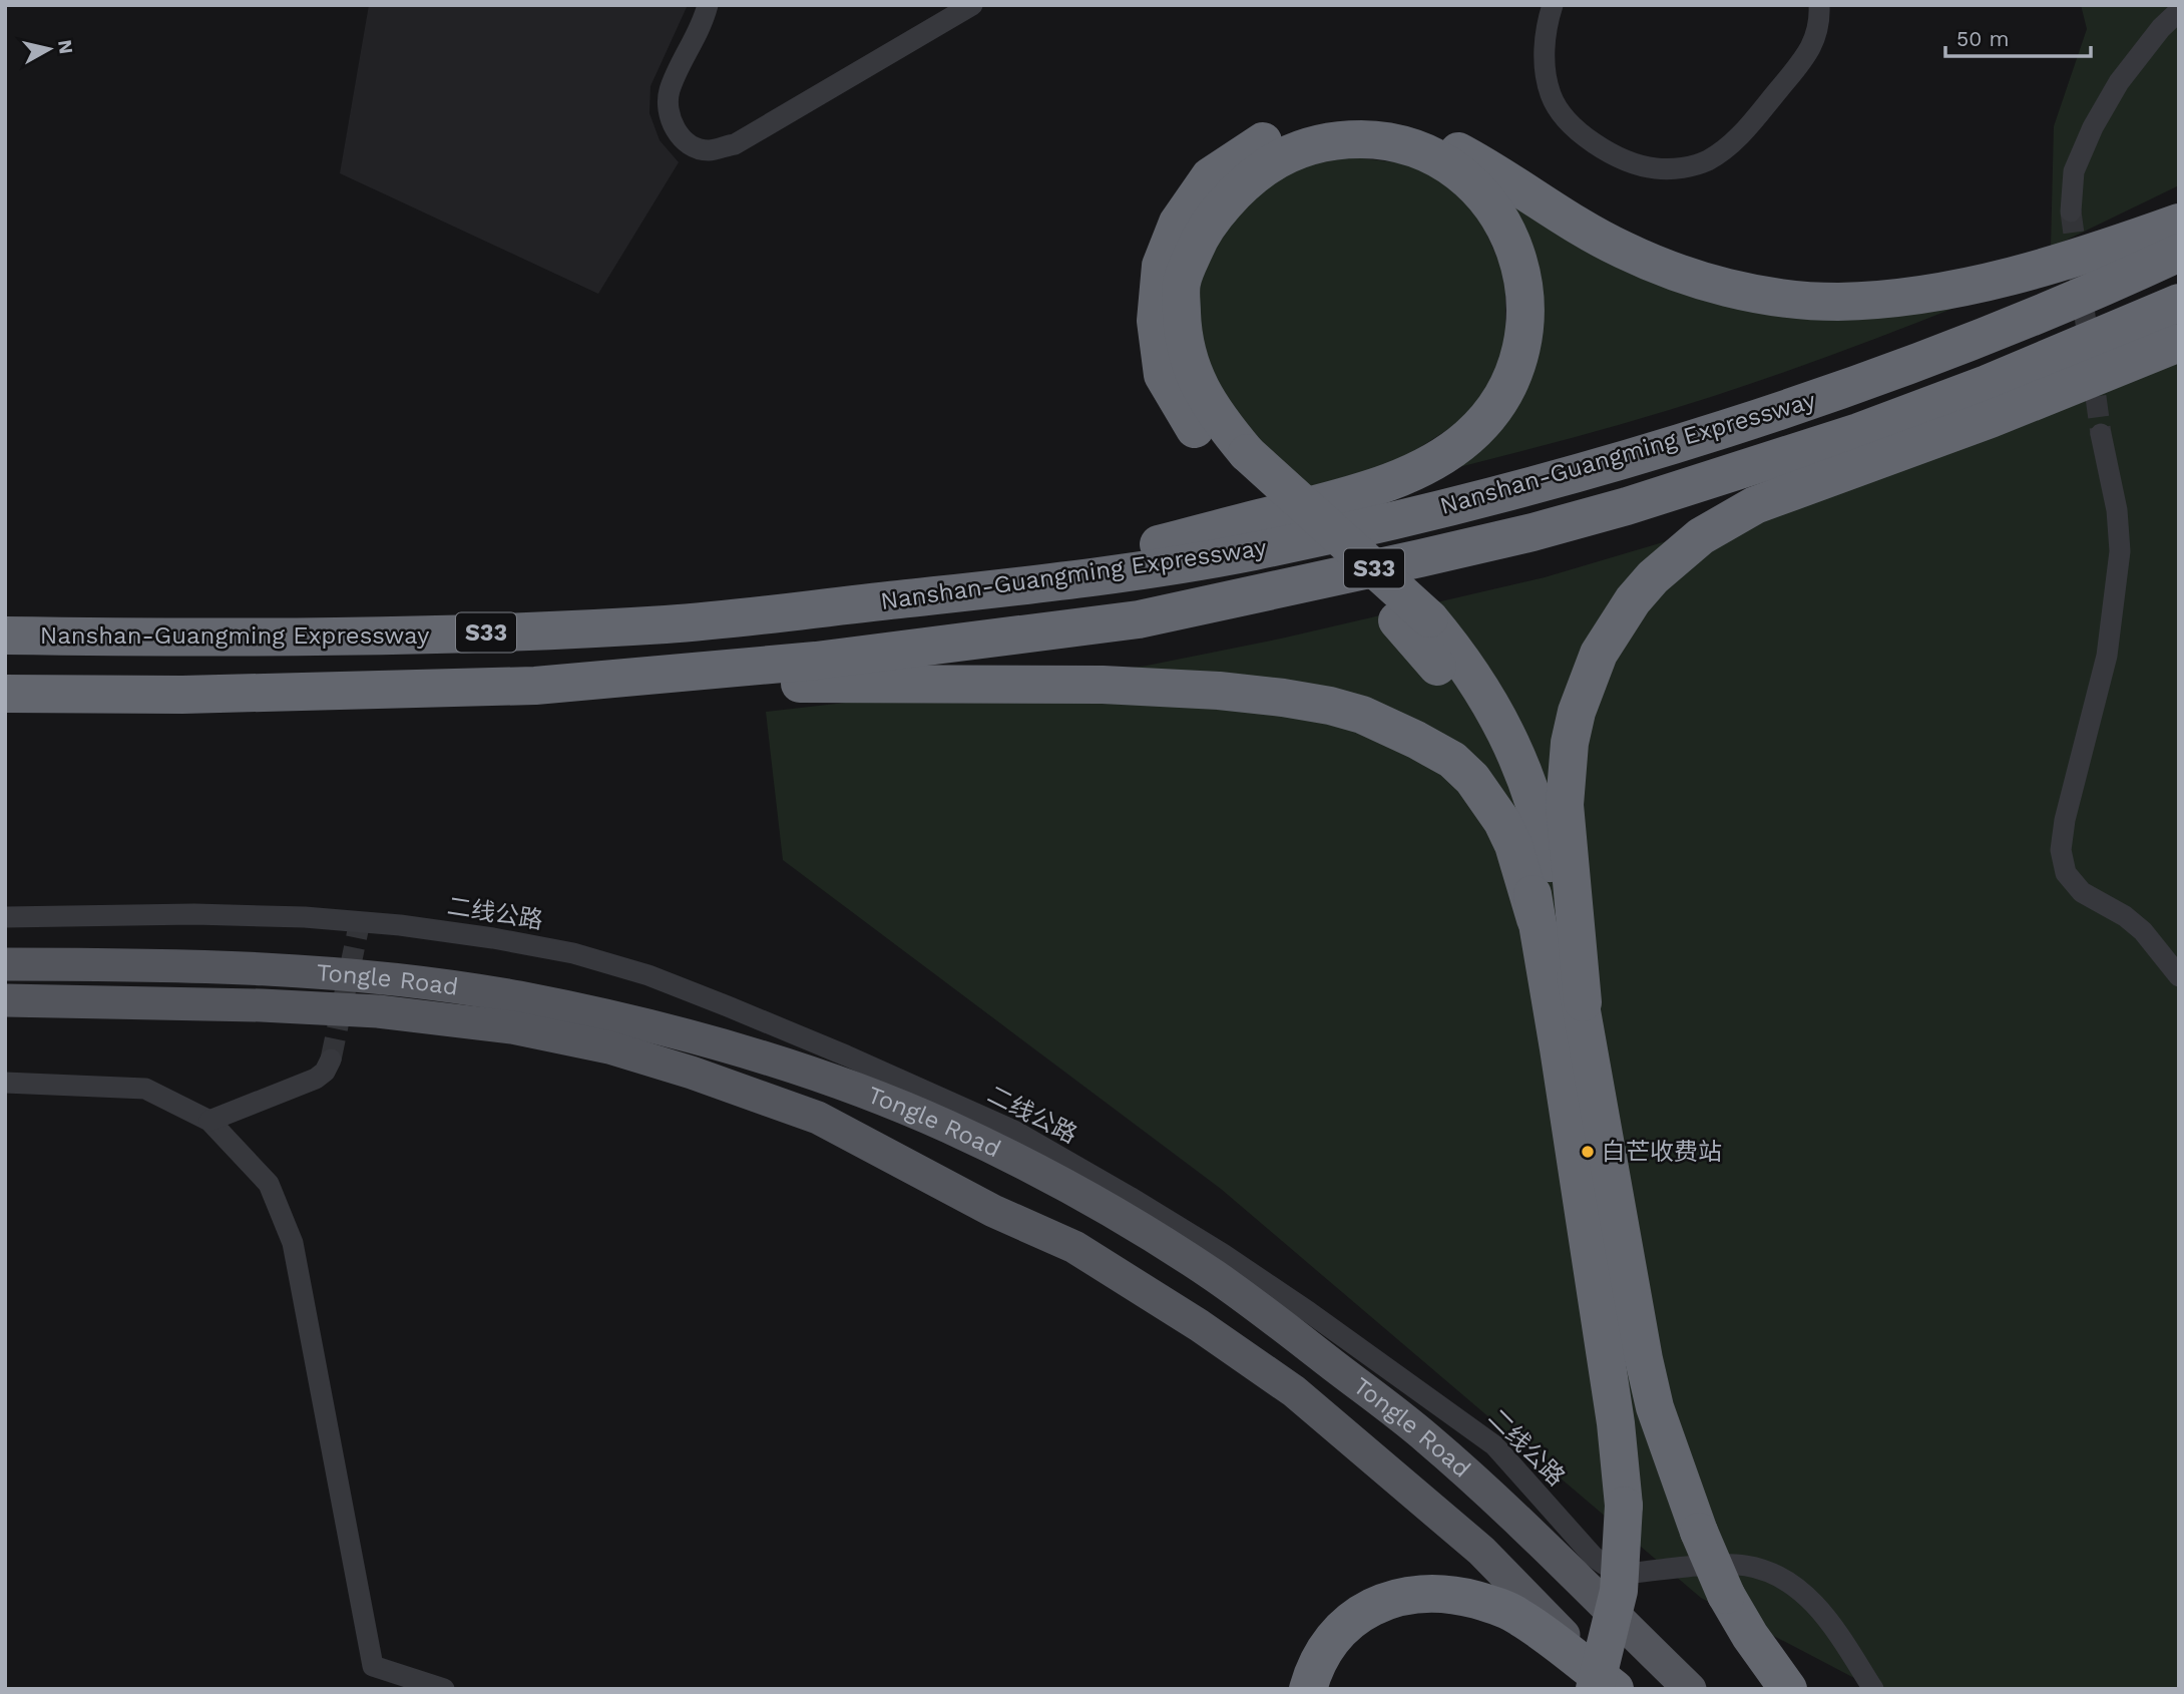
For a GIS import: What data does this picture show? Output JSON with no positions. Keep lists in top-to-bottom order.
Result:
{
  "streets": {
    "highway": ["Nanshan-Guangming Expressway", "S33"],
    "main road": ["Tongle Road"],
    "street": ["二线公路"]
  },
  "places": ["白芒收费站"],
  "scale_bar": "50 m",
  "north": "right"
}
